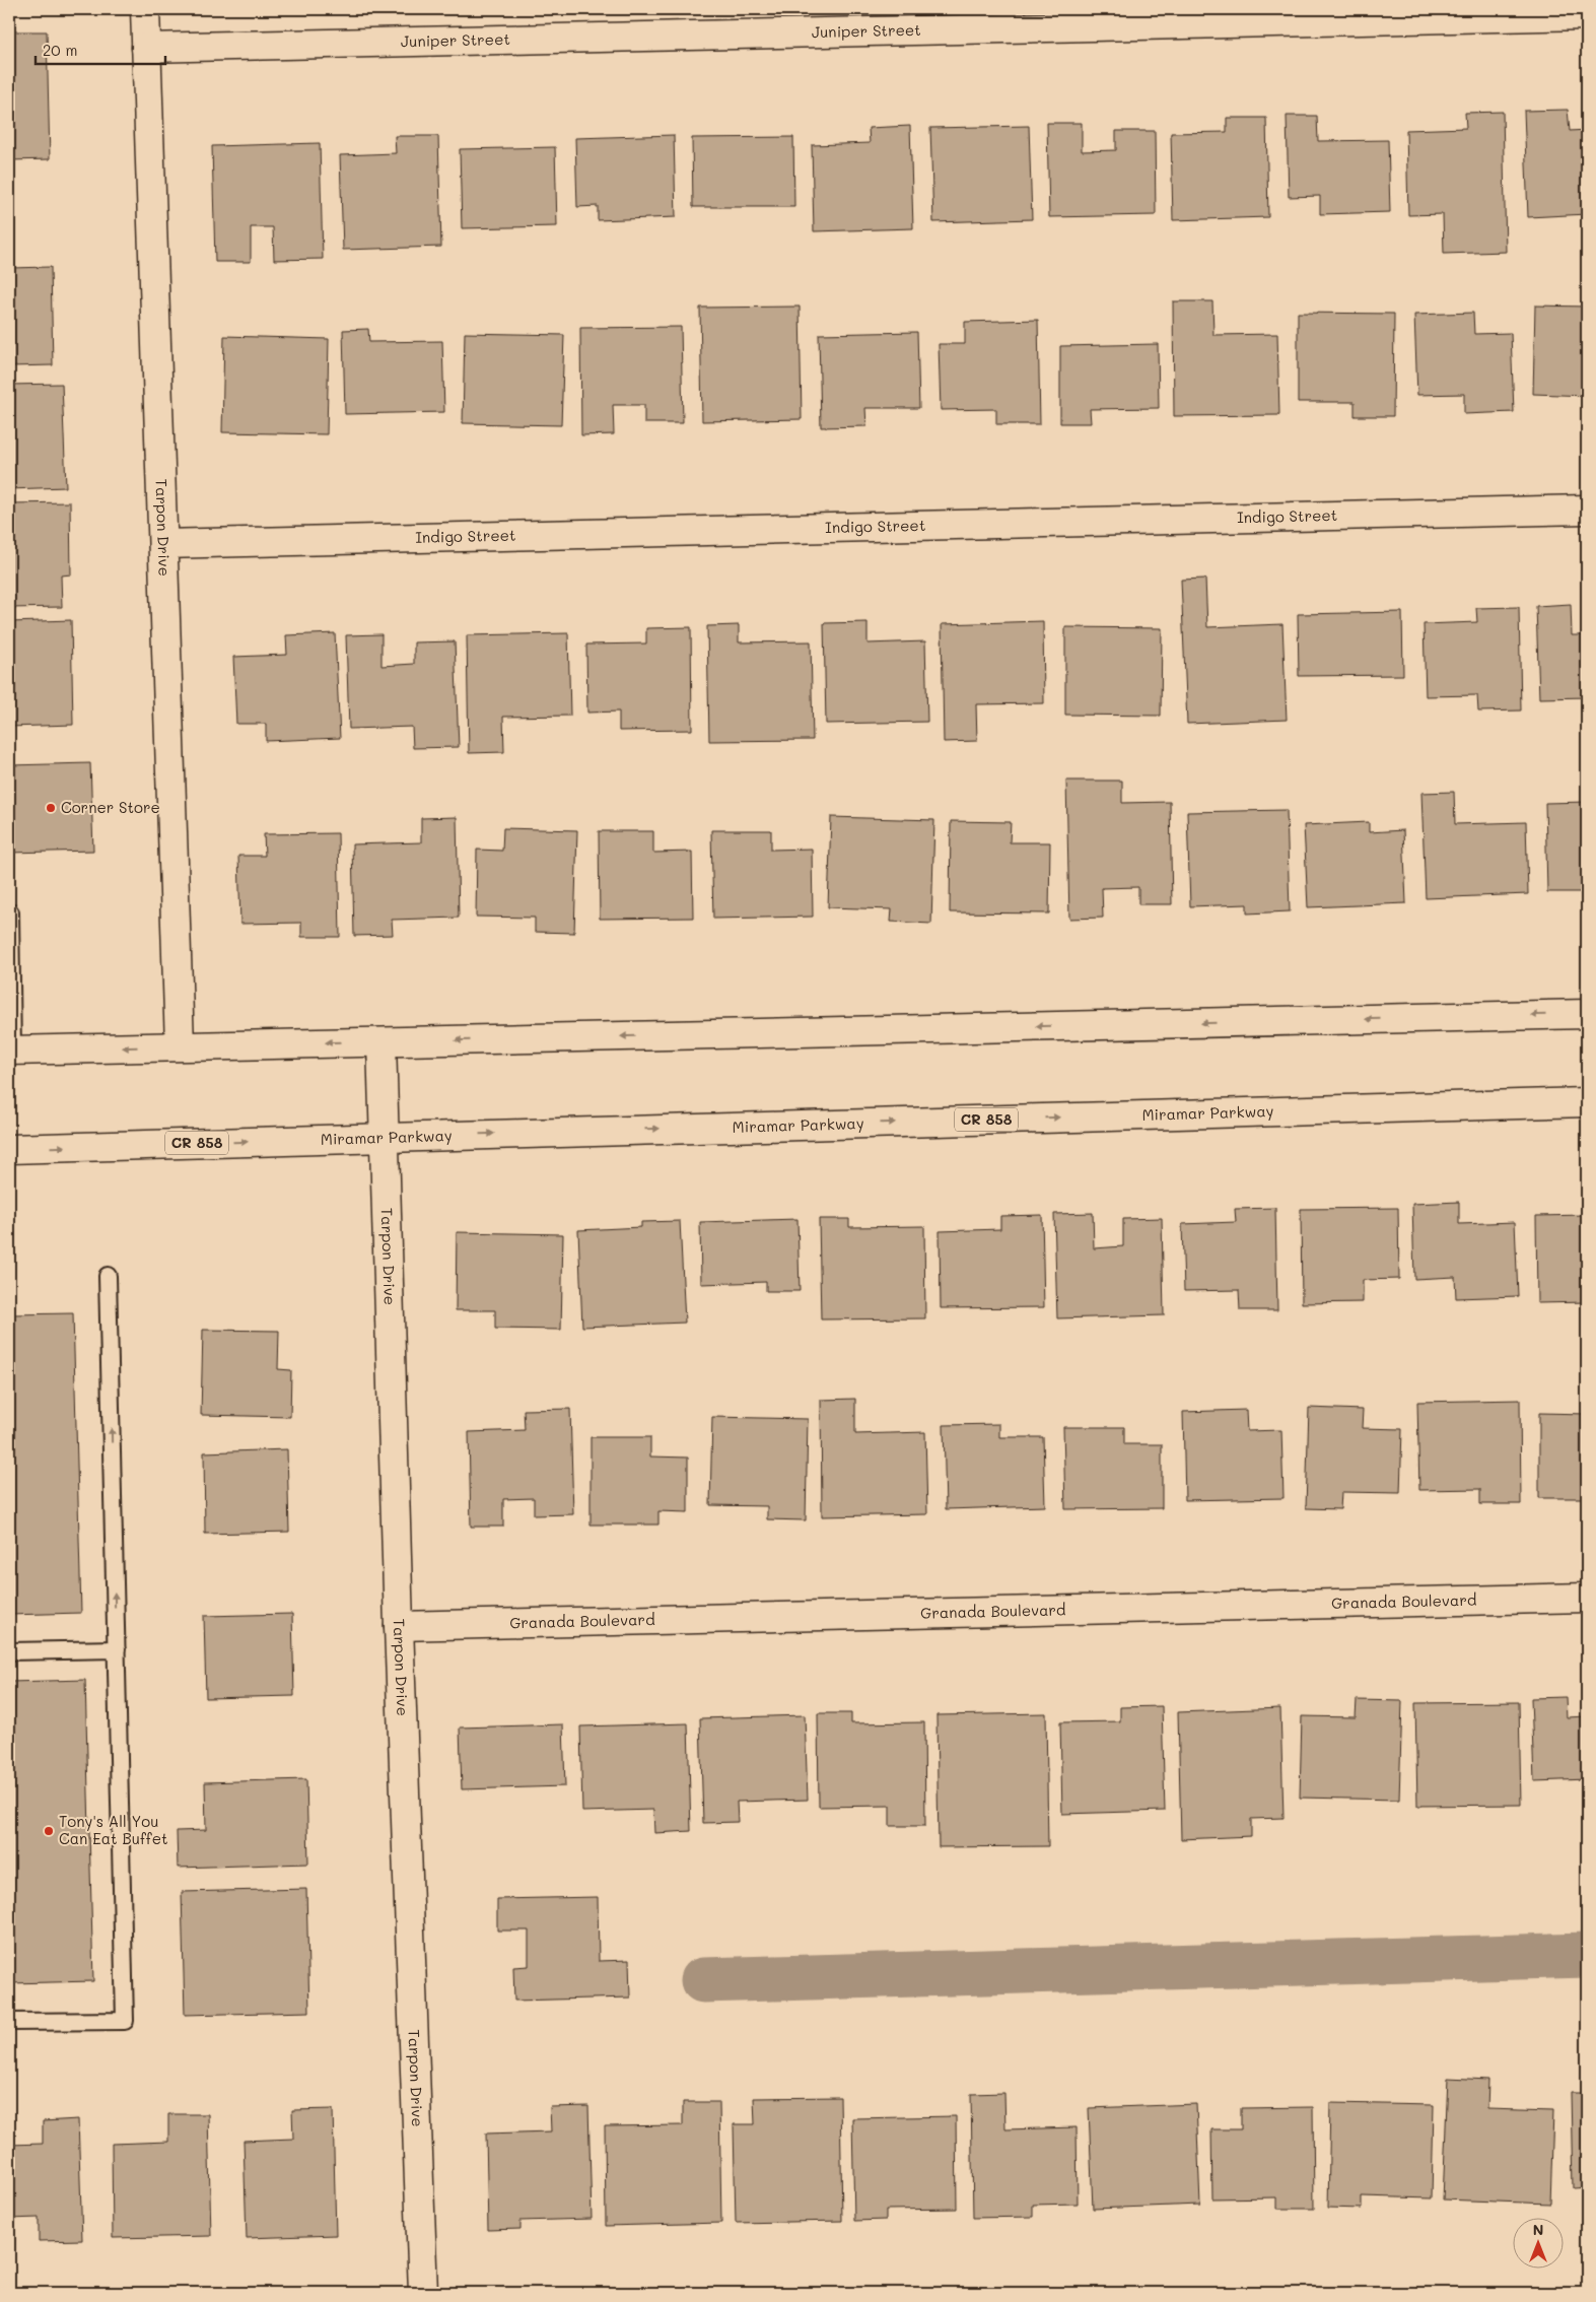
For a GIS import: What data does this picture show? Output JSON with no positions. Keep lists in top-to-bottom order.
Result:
{
  "streets": {
    "street": [
      "Juniper Street",
      "Indigo Street",
      "Tarpon Drive",
      "Miramar Parkway",
      "CR 858",
      "Granada Boulevard"
    ]
  },
  "crossings": [
    ["Juniper Street", "Tarpon Drive"],
    ["Indigo Street", "Tarpon Drive"],
    ["Tarpon Drive", "Miramar Parkway"],
    ["Tarpon Drive", "Granada Boulevard"]
  ],
  "places": ["Corner Store", "Tony's All You Can Eat Buffet"],
  "scale_bar": "20 m",
  "north": "top"
}
